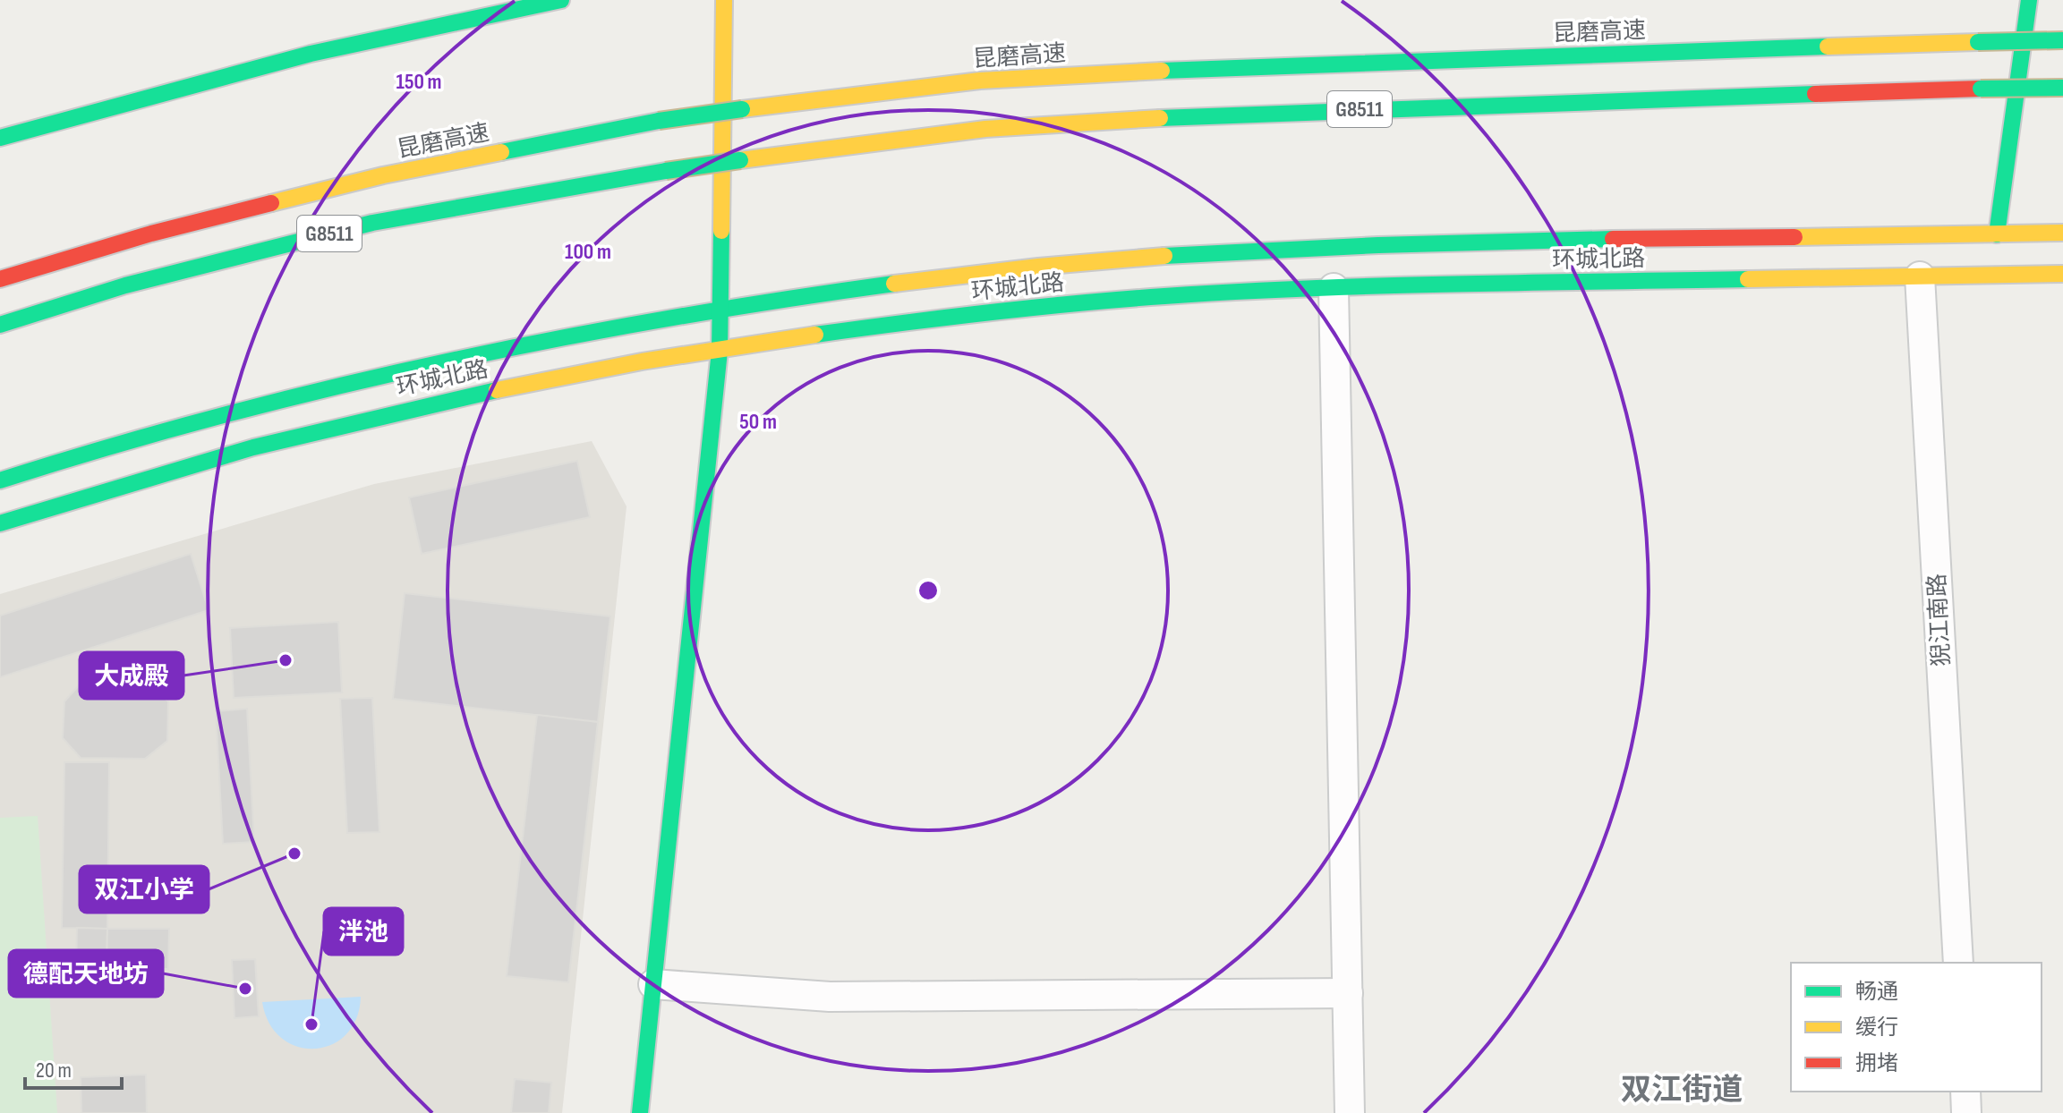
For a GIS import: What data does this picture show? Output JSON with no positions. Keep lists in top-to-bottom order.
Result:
{
  "streets": {
    "main road": ["昆磨高速", "G8511", "环城北路"],
    "street": ["猊江南路"]
  },
  "crossings": [
    ["环城北路", "猊江南路"]
  ],
  "districts": ["双江街道"],
  "places": [
    "大成殿",
    "双江小学",
    "德配天地坊",
    "泮池"
  ],
  "legend": ["畅通", "缓行", "拥堵"],
  "scale_bar": "20 m",
  "rings": ["150 m", "100 m", "50 m"]
}
